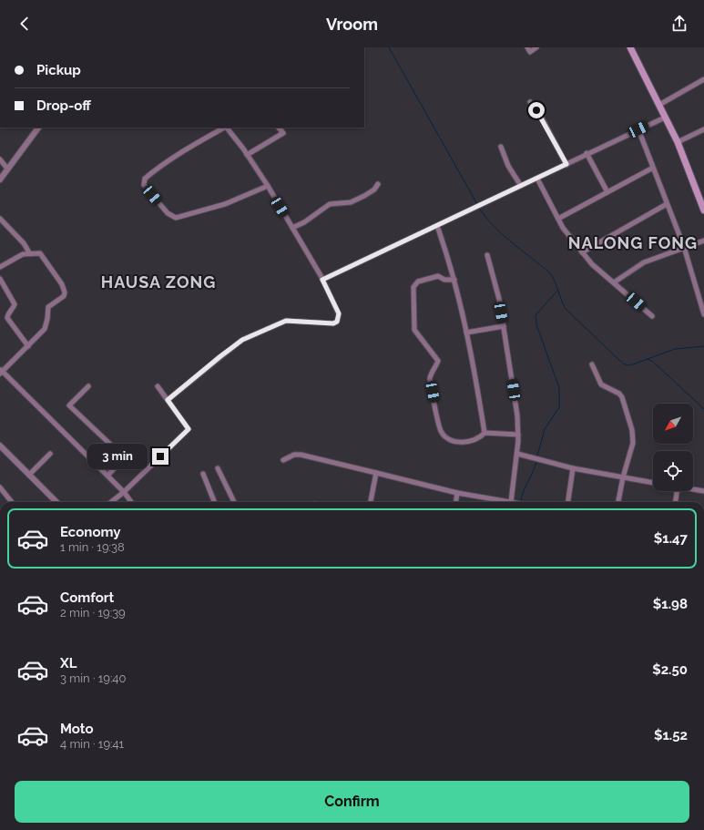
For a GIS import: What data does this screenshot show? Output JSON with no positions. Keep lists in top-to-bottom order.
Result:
{
  "districts": ["NALONG FONG", "HAUSA ZONG"],
  "north": "bottom left",
  "page": {
    "header": "Vroom",
    "banner": ["Pickup", "Drop-off"],
    "bubble": "3 min",
    "list": [
      {
        "name": "Economy",
        "note": "1 min · 19:38",
        "value": "$1.47"
      },
      {
        "name": "Comfort",
        "note": "2 min · 19:39",
        "value": "$1.98"
      },
      {
        "name": "XL",
        "note": "3 min · 19:40",
        "value": "$2.50"
      },
      {
        "name": "Moto",
        "note": "4 min · 19:41",
        "value": "$1.52"
      }
    ],
    "buttons": "Confirm"
  }
}
